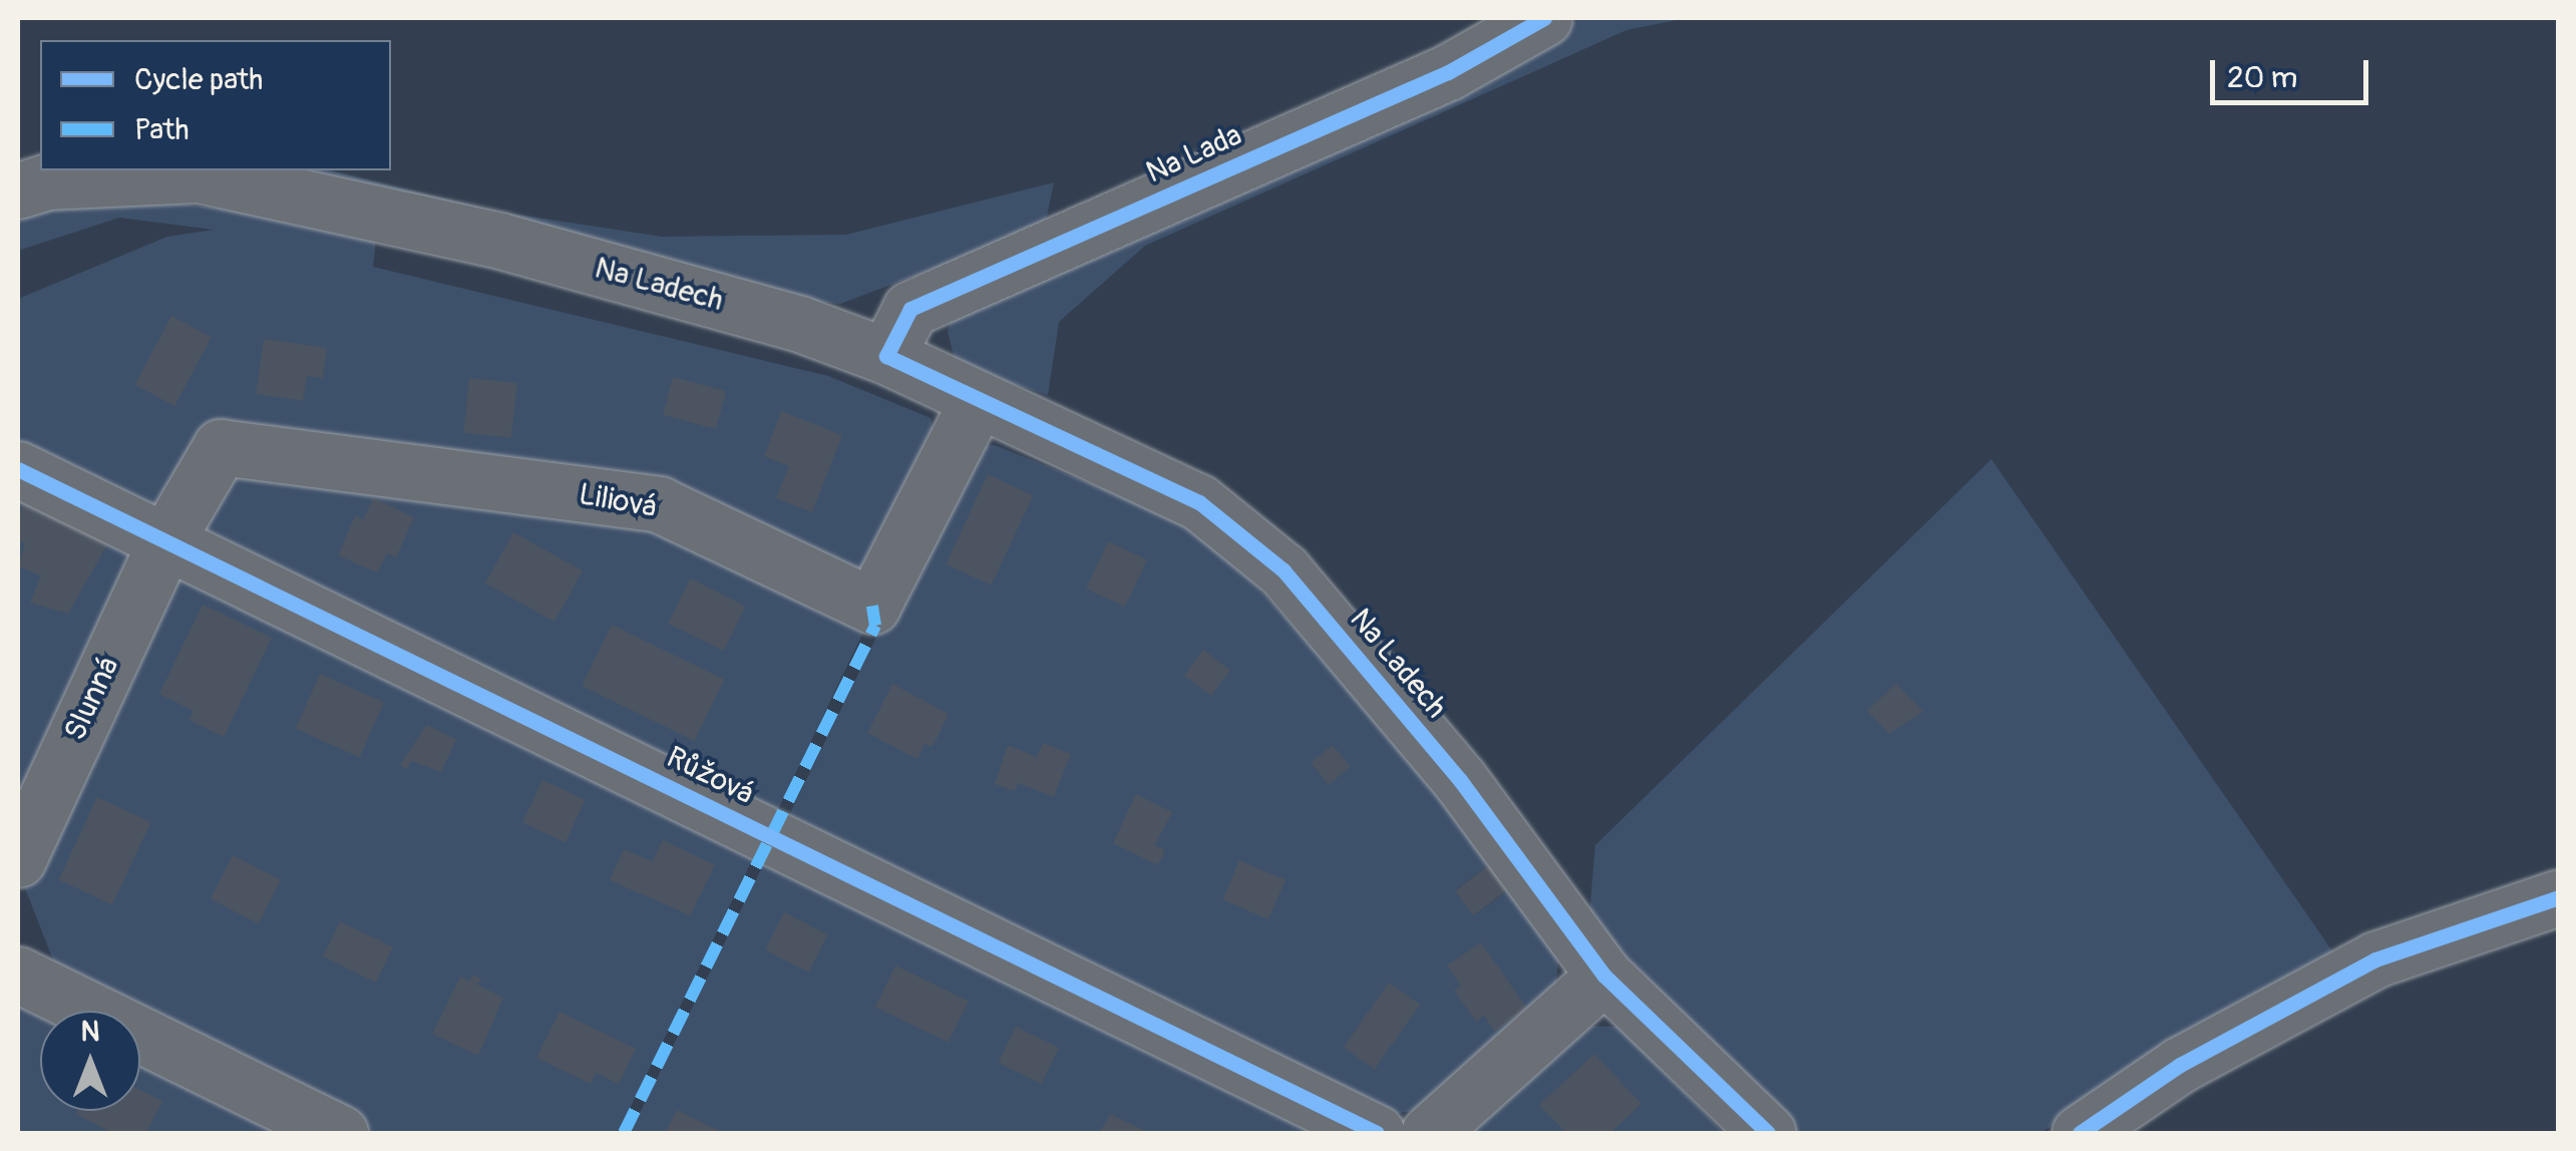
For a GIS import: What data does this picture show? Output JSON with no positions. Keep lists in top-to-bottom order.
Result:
{
  "streets": {
    "street": [
      "Na Lada",
      "Na Ladech",
      "Liliová",
      "Slunná",
      "Růžová"
    ]
  },
  "crossings": [
    ["Na Lada", "Na Ladech"],
    ["Na Ladech", "Liliová"],
    ["Liliová", "Slunná"],
    ["Liliová", "Růžová"],
    ["Slunná", "Růžová"]
  ],
  "legend": ["Cycle path", "Path"],
  "scale_bar": "20 m",
  "north": "top"
}
